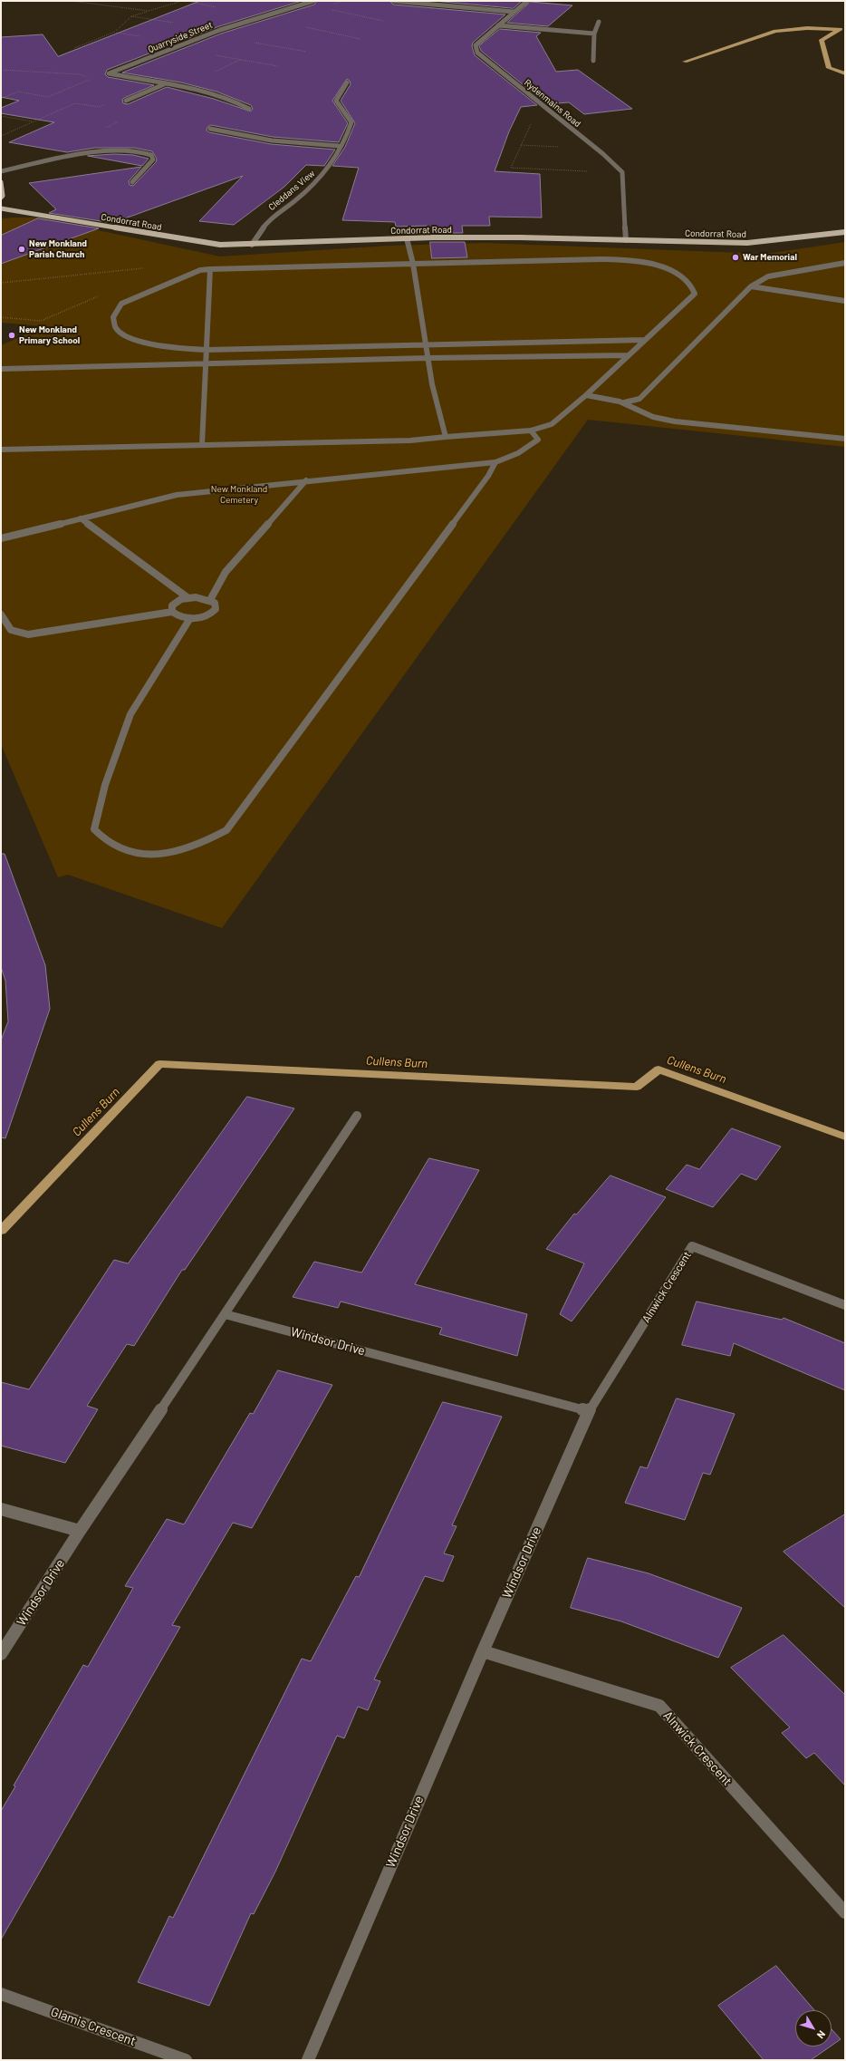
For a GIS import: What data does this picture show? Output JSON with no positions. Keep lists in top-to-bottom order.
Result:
{
  "streets": {
    "main road": ["Condorrat Road"],
    "street": [
      "Quarryside Street",
      "Rydenmains Road",
      "Cleddans View",
      "Alnwick Crescent",
      "Windsor Drive",
      "Glamis Crescent"
    ]
  },
  "crossings": [
    ["Cleddans View", "Condorrat Road"],
    ["Alnwick Crescent", "Windsor Drive"]
  ],
  "water": ["Cullens Burn"],
  "parks": ["New Monkland Cemetery"],
  "places": ["New Monkland Parish Church", "War Memorial", "New Monkland Primary School"],
  "north": "bottom right"
}
